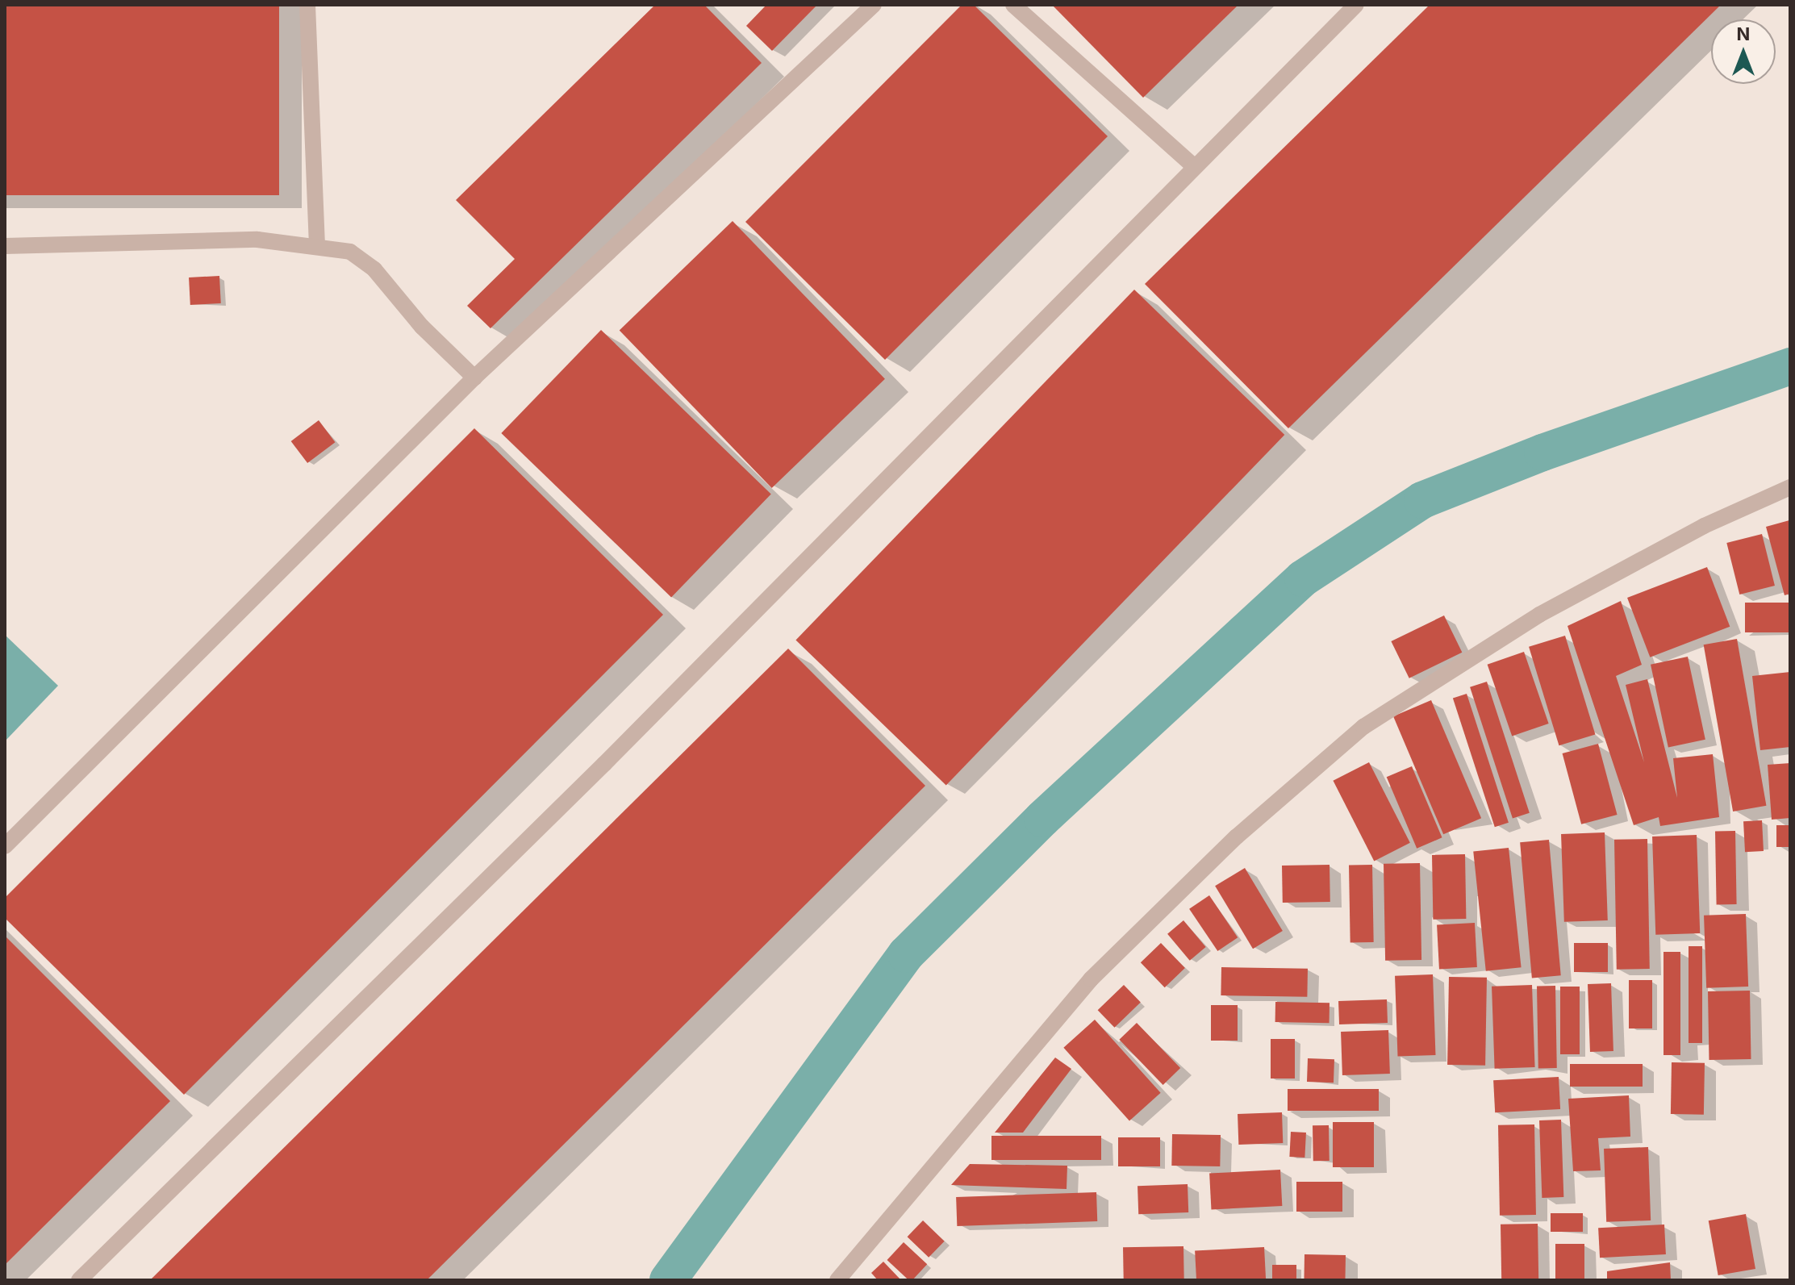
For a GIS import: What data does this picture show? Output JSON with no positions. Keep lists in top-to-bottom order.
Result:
{
  "north": "top"
}
